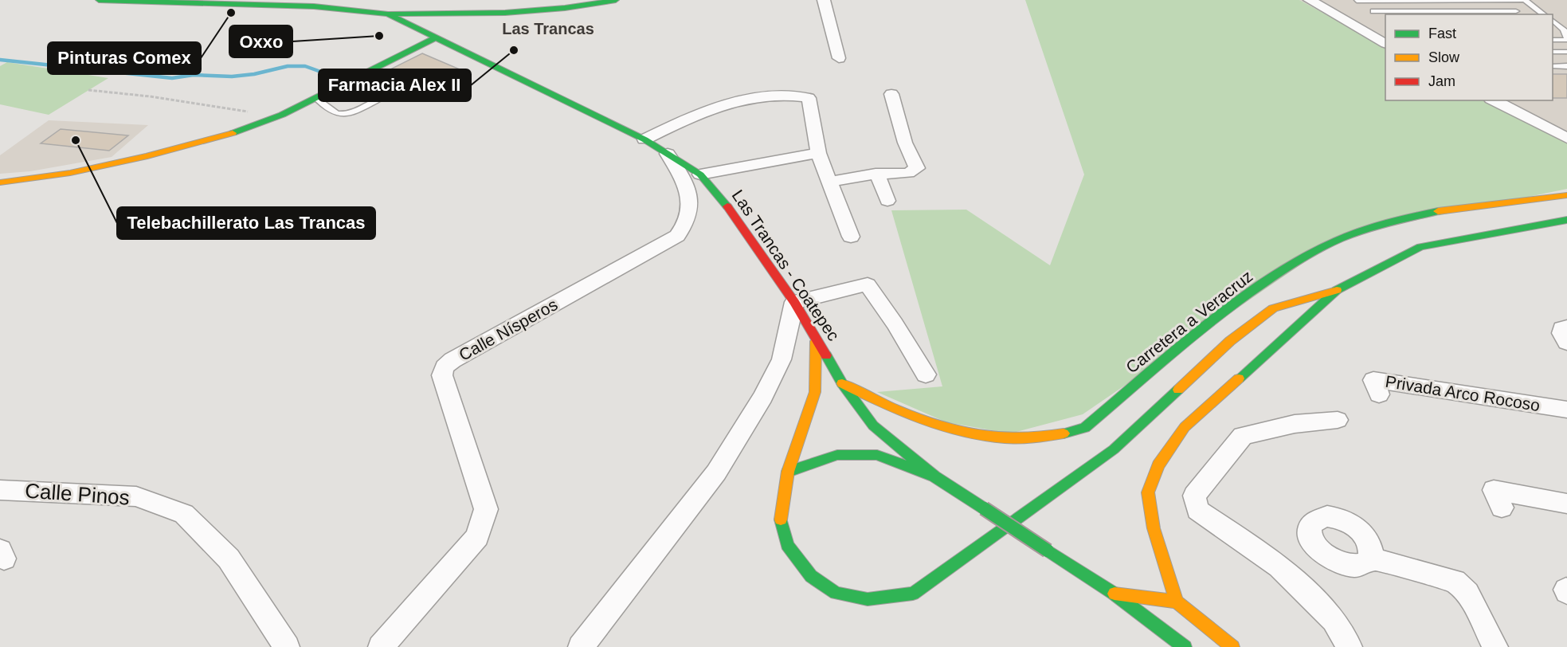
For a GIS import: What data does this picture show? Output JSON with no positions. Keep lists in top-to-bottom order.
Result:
{
  "streets": {
    "main road": ["Las Trancas - Coatepec", "Carretera a Veracruz"],
    "street": ["Calle Nísperos", "Privada Arco Rocoso", "Calle Pinos"]
  },
  "crossings": [
    ["Las Trancas - Coatepec", "Carretera a Veracruz"],
    ["Las Trancas - Coatepec", "Calle Nísperos"]
  ],
  "districts": ["Las Trancas"],
  "places": [
    "Pinturas Comex",
    "Oxxo",
    "Farmacia Alex II",
    "Telebachillerato Las Trancas"
  ],
  "legend": ["Fast", "Slow", "Jam"]
}
